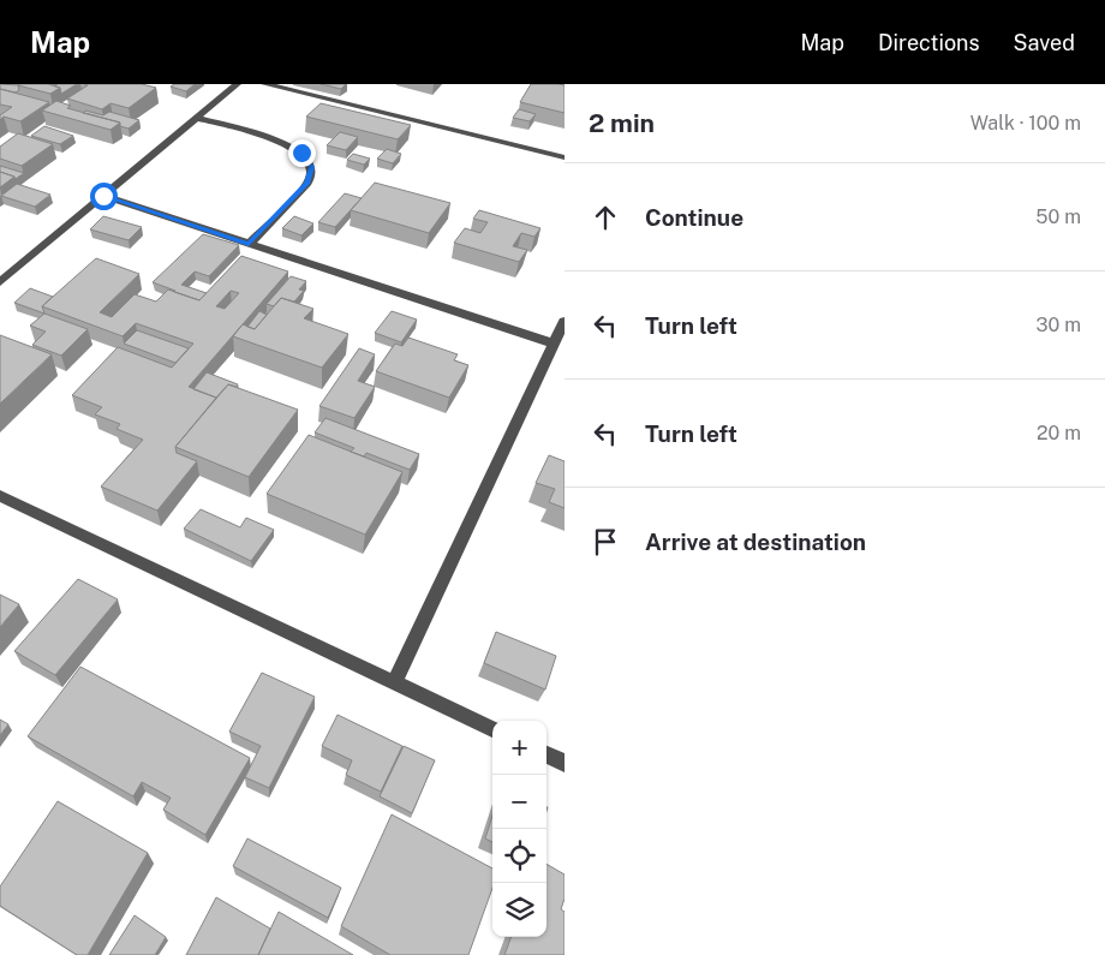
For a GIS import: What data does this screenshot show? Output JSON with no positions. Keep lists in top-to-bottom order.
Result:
{
  "page": {
    "header": "Map",
    "nav": ["Map", "Directions", "Saved"],
    "heading": ["2 min", "Walk · 100 m"],
    "list": [
      ["Continue", "50 m"],
      ["Turn left", "30 m"],
      ["Turn left", "20 m"],
      "Arrive at destination"
    ],
    "map_buttons": ["+", "−"]
  }
}
